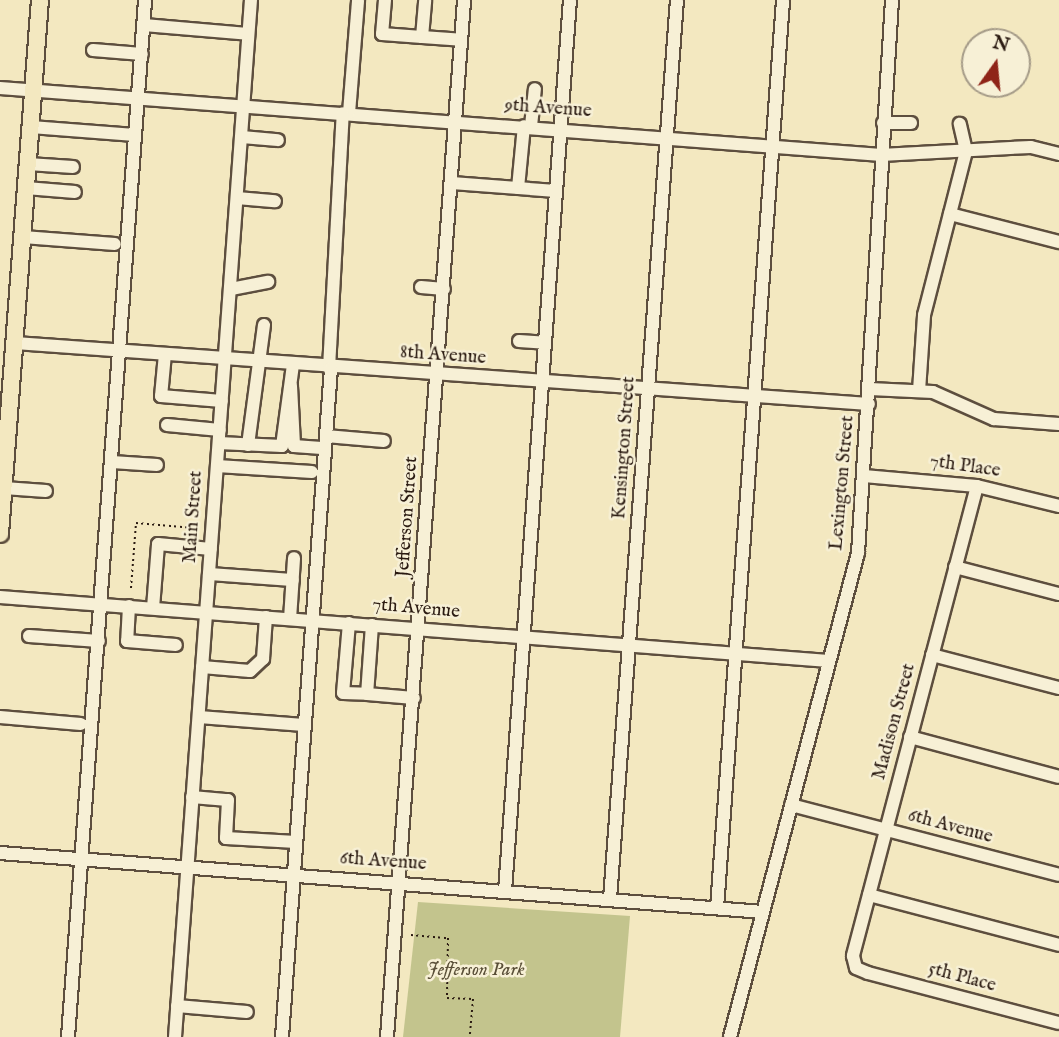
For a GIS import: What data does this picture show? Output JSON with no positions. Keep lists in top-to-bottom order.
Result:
{
  "streets": {
    "street": [
      "9th Avenue",
      "8th Avenue",
      "Kensington Street",
      "7th Place",
      "Lexington Street",
      "Main Street",
      "Jefferson Street",
      "7th Avenue",
      "Madison Street",
      "6th Avenue",
      "5th Place"
    ]
  },
  "crossings": [
    ["9th Avenue", "Kensington Street"],
    ["9th Avenue", "Lexington Street"],
    ["9th Avenue", "Main Street"],
    ["9th Avenue", "Jefferson Street"],
    ["8th Avenue", "Kensington Street"],
    ["8th Avenue", "Lexington Street"],
    ["8th Avenue", "Main Street"],
    ["8th Avenue", "Jefferson Street"],
    ["Kensington Street", "7th Avenue"],
    ["Kensington Street", "6th Avenue"],
    ["7th Place", "Lexington Street"],
    ["7th Place", "Madison Street"],
    ["Lexington Street", "7th Avenue"],
    ["Lexington Street", "6th Avenue"],
    ["Main Street", "7th Avenue"],
    ["Main Street", "6th Avenue"],
    ["Jefferson Street", "7th Avenue"],
    ["Jefferson Street", "6th Avenue"],
    ["Madison Street", "6th Avenue"],
    ["Madison Street", "5th Place"]
  ],
  "parks": ["Jefferson Park"],
  "north": "top"
}
